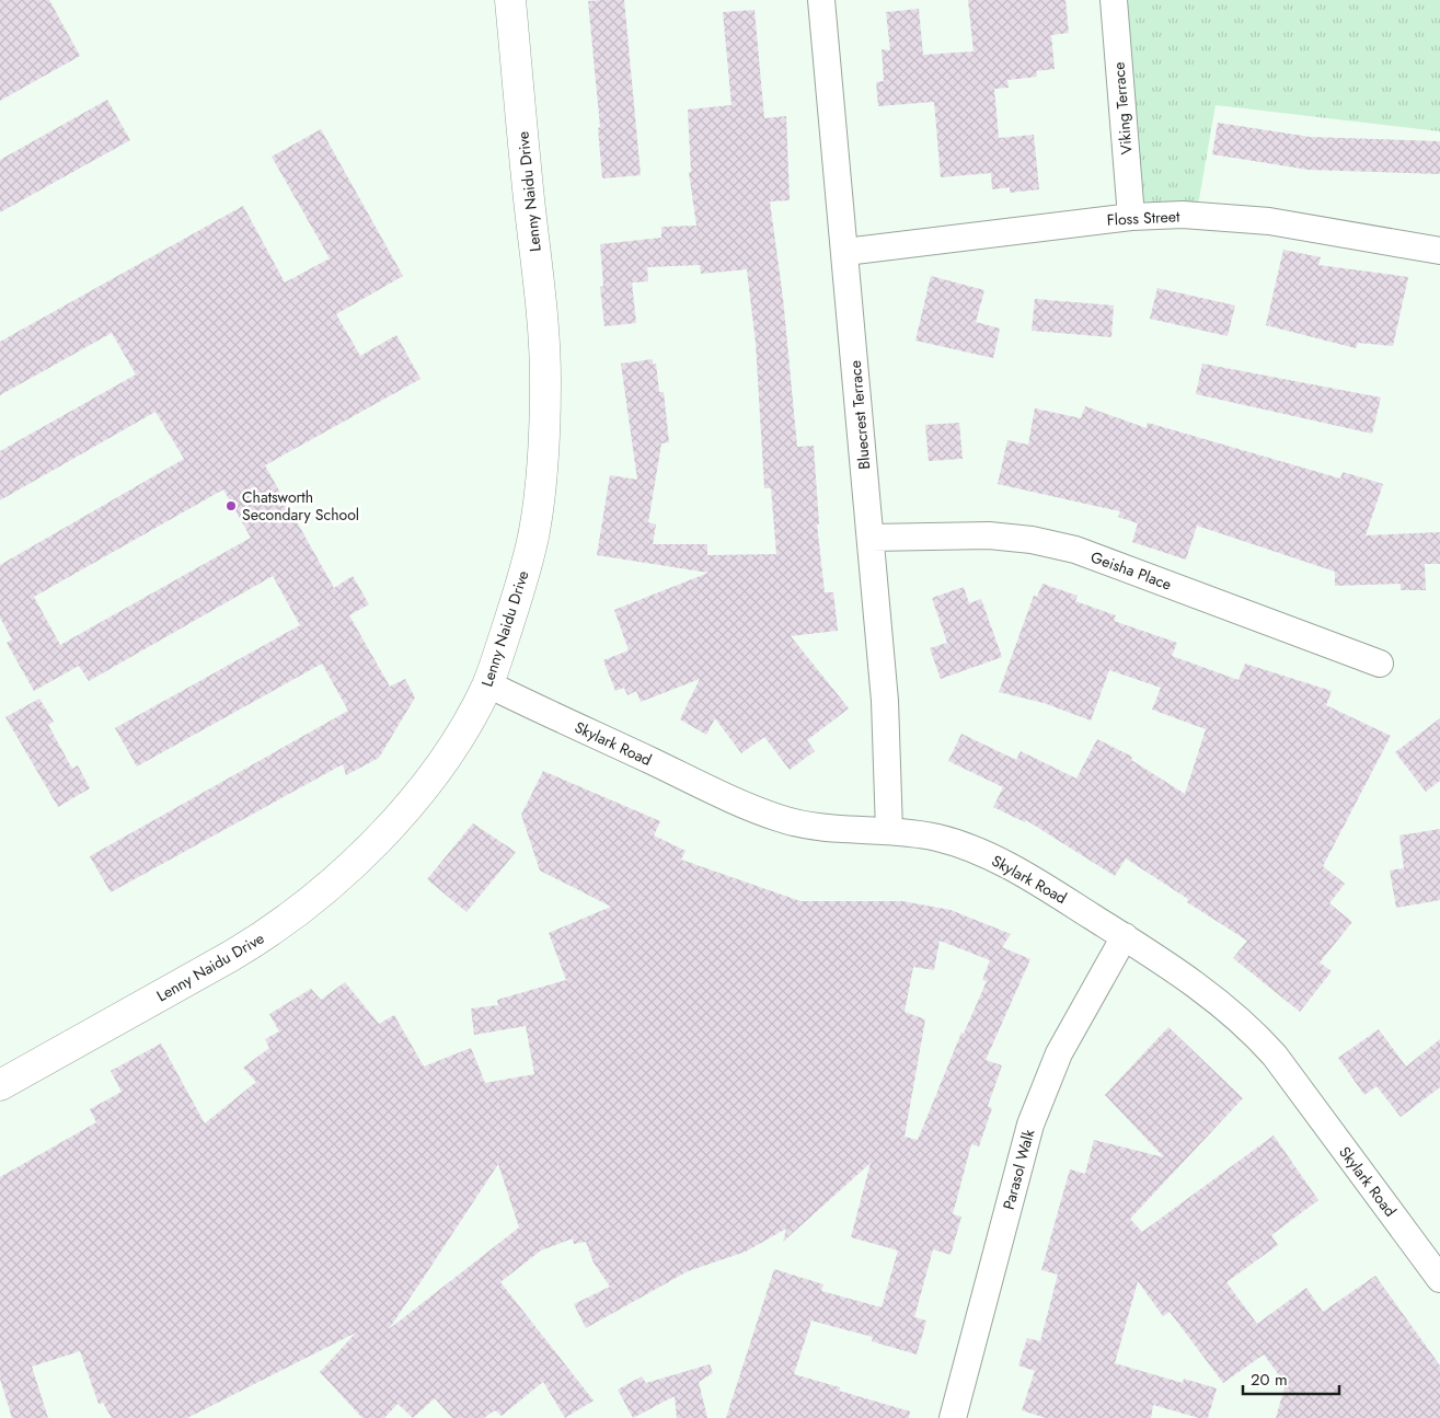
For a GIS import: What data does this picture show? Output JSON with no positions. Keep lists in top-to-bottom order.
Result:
{
  "streets": {
    "street": [
      "Viking Terrace",
      "Lenny Naidu Drive",
      "Floss Street",
      "Bluecrest Terrace",
      "Geisha Place",
      "Skylark Road",
      "Parasol Walk"
    ]
  },
  "crossings": [
    ["Viking Terrace", "Floss Street"],
    ["Lenny Naidu Drive", "Skylark Road"],
    ["Floss Street", "Bluecrest Terrace"],
    ["Bluecrest Terrace", "Geisha Place"],
    ["Bluecrest Terrace", "Skylark Road"],
    ["Skylark Road", "Parasol Walk"]
  ],
  "places": ["Chatsworth Secondary School"],
  "scale_bar": "20 m"
}
